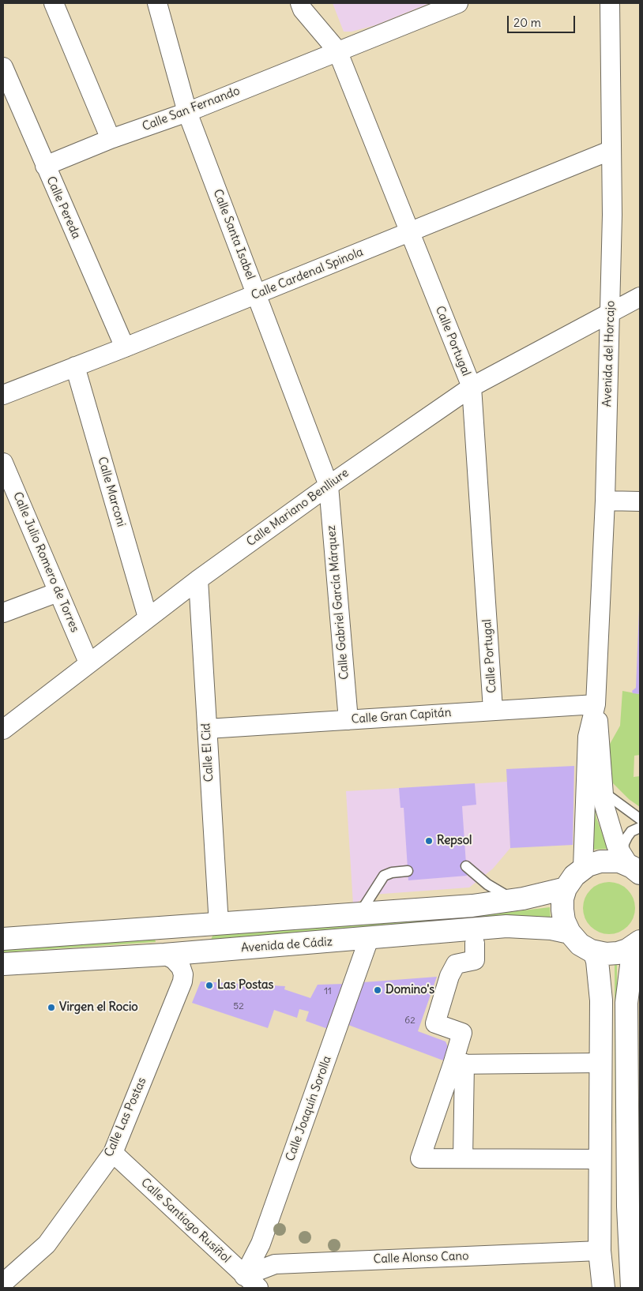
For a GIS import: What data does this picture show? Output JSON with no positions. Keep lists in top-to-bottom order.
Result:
{
  "streets": {
    "main road": ["Avenida de Cádiz"],
    "street": [
      "Calle San Fernando",
      "Calle Pereda",
      "Calle Santa Isabel",
      "Calle Cardenal Spinola",
      "Calle Portugal",
      "Avenida del Horcajo",
      "Calle Marconi",
      "Calle Mariano Benlliure",
      "Calle Julio Romero de Torres",
      "Calle Gabriel García Márquez",
      "Calle Gran Capitán",
      "Calle El Cid",
      "Calle Joaquín Sorolla",
      "Calle Las Postas",
      "Calle Santiago Rusiñol",
      "Calle Alonso Cano"
    ]
  },
  "crossings": [
    ["Calle San Fernando", "Calle Pereda"],
    ["Calle San Fernando", "Calle Santa Isabel"],
    ["Calle San Fernando", "Calle Portugal"],
    ["Calle Pereda", "Calle Cardenal Spinola"],
    ["Calle Santa Isabel", "Calle Cardenal Spinola"],
    ["Calle Santa Isabel", "Calle Mariano Benlliure"],
    ["Calle Santa Isabel", "Calle Gabriel García Márquez"],
    ["Calle Cardenal Spinola", "Calle Portugal"],
    ["Calle Cardenal Spinola", "Avenida del Horcajo"],
    ["Calle Cardenal Spinola", "Calle Marconi"],
    ["Calle Portugal", "Calle Mariano Benlliure"],
    ["Calle Portugal", "Calle Gran Capitán"],
    ["Avenida del Horcajo", "Calle Mariano Benlliure"],
    ["Avenida del Horcajo", "Calle Gran Capitán"],
    ["Calle Marconi", "Calle Mariano Benlliure"],
    ["Calle Mariano Benlliure", "Calle Julio Romero de Torres"],
    ["Calle Mariano Benlliure", "Calle Gabriel García Márquez"],
    ["Calle Mariano Benlliure", "Calle El Cid"],
    ["Calle Gabriel García Márquez", "Calle Gran Capitán"],
    ["Calle Gran Capitán", "Calle El Cid"],
    ["Avenida de Cádiz", "Calle Joaquín Sorolla"],
    ["Avenida de Cádiz", "Calle Las Postas"],
    ["Calle Joaquín Sorolla", "Calle Santiago Rusiñol"],
    ["Calle Joaquín Sorolla", "Calle Alonso Cano"],
    ["Calle Las Postas", "Calle Santiago Rusiñol"],
    ["Calle Santiago Rusiñol", "Calle Alonso Cano"]
  ],
  "places": [
    "Repsol",
    "Las Postas",
    "Domino's",
    "Virgen el Rocio"
  ],
  "house_numbers": ["11", "52", "62"],
  "scale_bar": "20 m"
}
